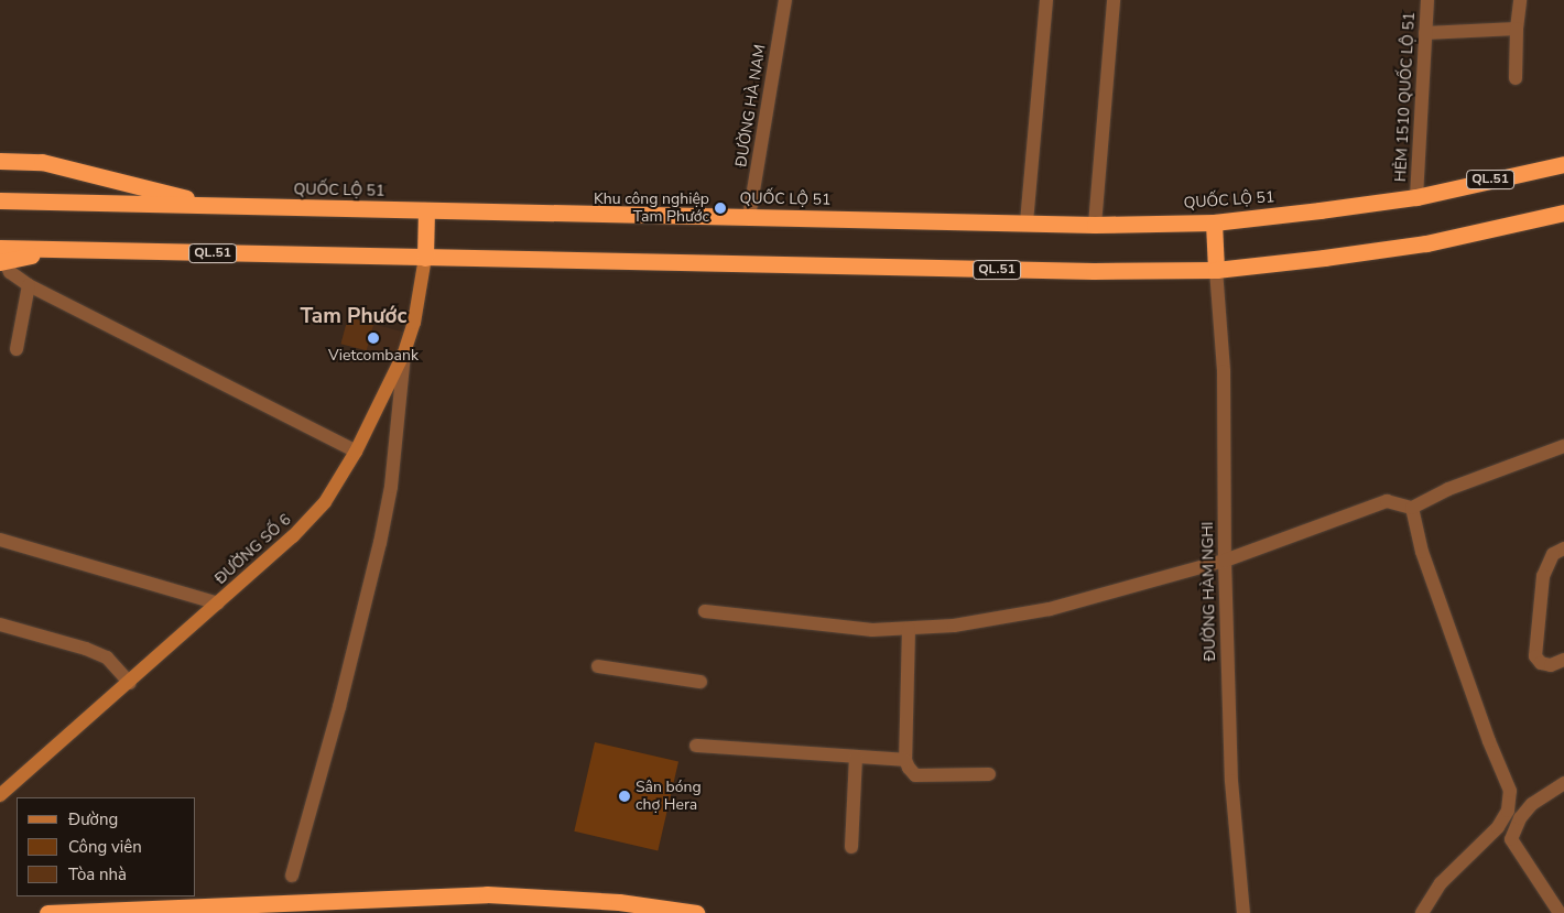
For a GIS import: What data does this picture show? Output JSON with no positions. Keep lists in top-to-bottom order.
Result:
{
  "streets": {
    "highway": ["QL.51", "QUỐC LỘ 51"],
    "street": [
      "HẺM 1510 QUỐC LỘ 51",
      "ĐƯỜNG HÀ NAM",
      "ĐƯỜNG SỐ 6",
      "ĐƯỜNG HÀM NGHI"
    ]
  },
  "crossings": [
    ["HẺM 1510 QUỐC LỘ 51", "QUỐC LỘ 51"],
    ["ĐƯỜNG HÀ NAM", "QUỐC LỘ 51"],
    ["QL.51", "QUỐC LỘ 51"],
    ["QL.51", "ĐƯỜNG SỐ 6"],
    ["QL.51", "ĐƯỜNG HÀM NGHI"]
  ],
  "districts": ["Tam Phước"],
  "places": ["Khu công nghiệp Tam Phước", "Vietcombank", "Sân bóng chợ Hera"],
  "legend": ["Đường", "Công viên", "Tòa nhà"]
}
